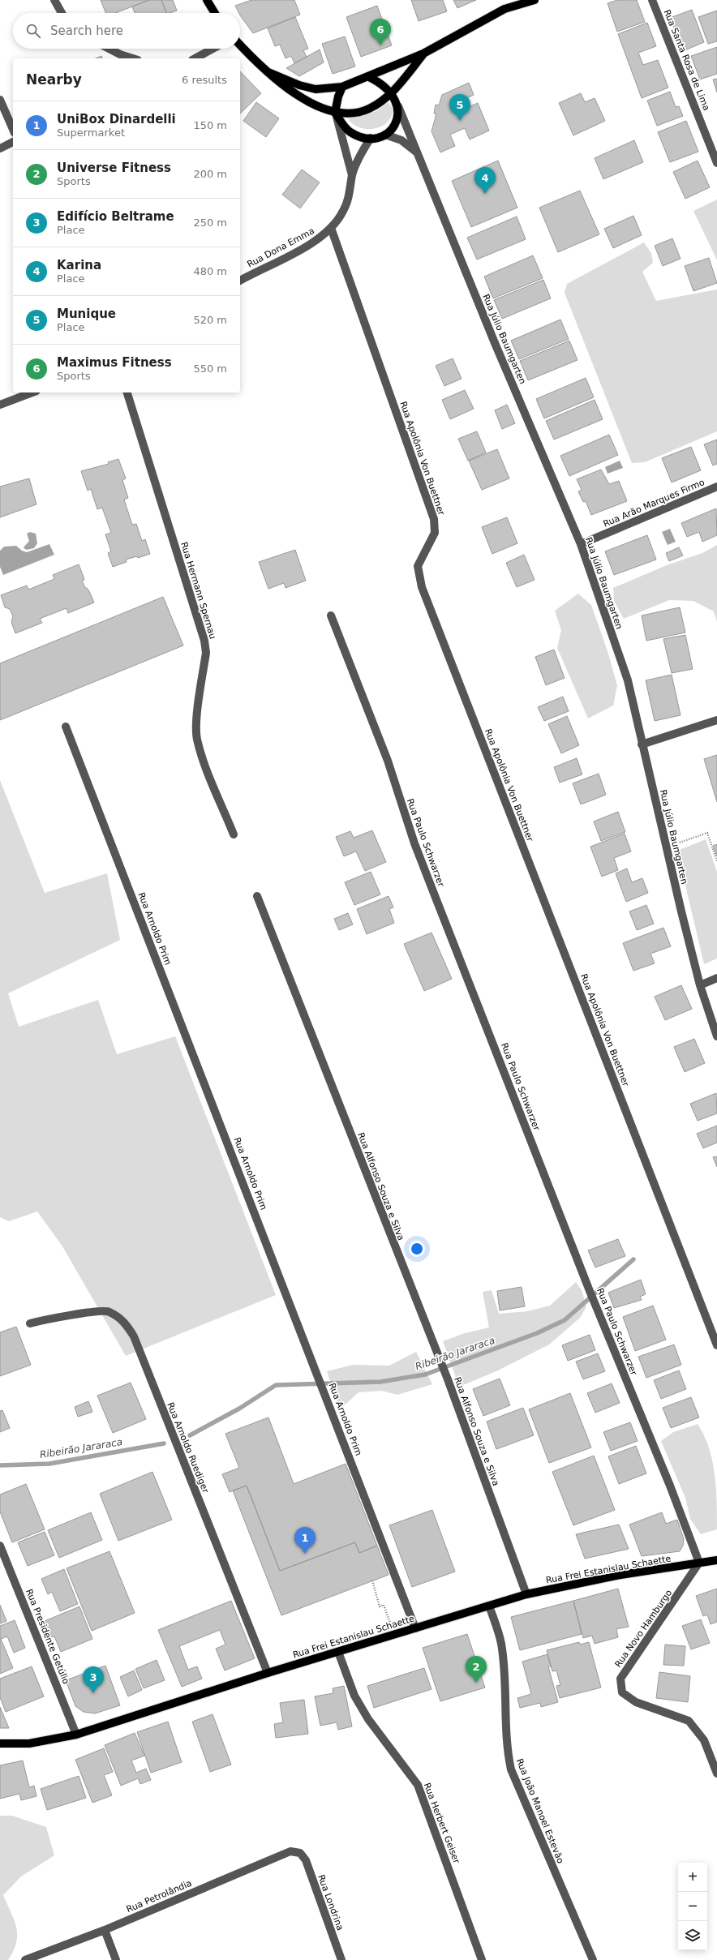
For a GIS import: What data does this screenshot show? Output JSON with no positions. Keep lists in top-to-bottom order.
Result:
{
  "streets": {
    "main road": ["Rua Frei Estanislau Schaette"],
    "street": [
      "Rua Santa Rosa de Lima",
      "Rua Dona Emma",
      "Rua Júlio Baumgarten",
      "Rua Apolônia Von Buettner",
      "Rua Arão Marques Firmo",
      "Rua Hermann Spernau",
      "Rua Paulo Schwarzer",
      "Rua Arnoldo Prim",
      "Rua Alfonso Souza e Silva",
      "Rua Arnoldo Ruediger",
      "Rua Novo Hamburgo",
      "Rua Presidente Getúlio",
      "Rua João Manoel Estevão",
      "Rua Herbert Geiser",
      "Rua Petrolândia",
      "Rua Londrina"
    ]
  },
  "crossings": [
    ["Rua Dona Emma", "Rua Apolônia Von Buettner"],
    ["Rua Júlio Baumgarten", "Rua Arão Marques Firmo"],
    ["Rua Paulo Schwarzer", "Rua Frei Estanislau Schaette"],
    ["Rua Paulo Schwarzer", "Rua Novo Hamburgo"],
    ["Rua Arnoldo Prim", "Rua Frei Estanislau Schaette"],
    ["Rua Alfonso Souza e Silva", "Rua Frei Estanislau Schaette"],
    ["Rua Arnoldo Ruediger", "Rua Frei Estanislau Schaette"],
    ["Rua Frei Estanislau Schaette", "Rua Novo Hamburgo"],
    ["Rua Frei Estanislau Schaette", "Rua Presidente Getúlio"],
    ["Rua Frei Estanislau Schaette", "Rua João Manoel Estevão"],
    ["Rua Frei Estanislau Schaette", "Rua Herbert Geiser"],
    ["Rua Petrolândia", "Rua Londrina"]
  ],
  "water": ["Ribeirão Jararaca"],
  "page": {
    "search": "Search here",
    "pins": [
      "6",
      "5",
      "4",
      "1",
      "2",
      "3"
    ],
    "heading": ["Nearby", "6 results"],
    "list": [
      {
        "mark": "1",
        "name": "UniBox Dinardelli",
        "note": "Supermarket",
        "value": "150 m"
      },
      {
        "mark": "2",
        "name": "Universe Fitness",
        "note": "Sports",
        "value": "200 m"
      },
      {
        "mark": "3",
        "name": "Edifício Beltrame",
        "note": "Place",
        "value": "250 m"
      },
      {
        "mark": "4",
        "name": "Karina",
        "note": "Place",
        "value": "480 m"
      },
      {
        "mark": "5",
        "name": "Munique",
        "note": "Place",
        "value": "520 m"
      },
      {
        "mark": "6",
        "name": "Maximus Fitness",
        "note": "Sports",
        "value": "550 m"
      }
    ],
    "map_buttons": ["+", "−"]
  }
}
